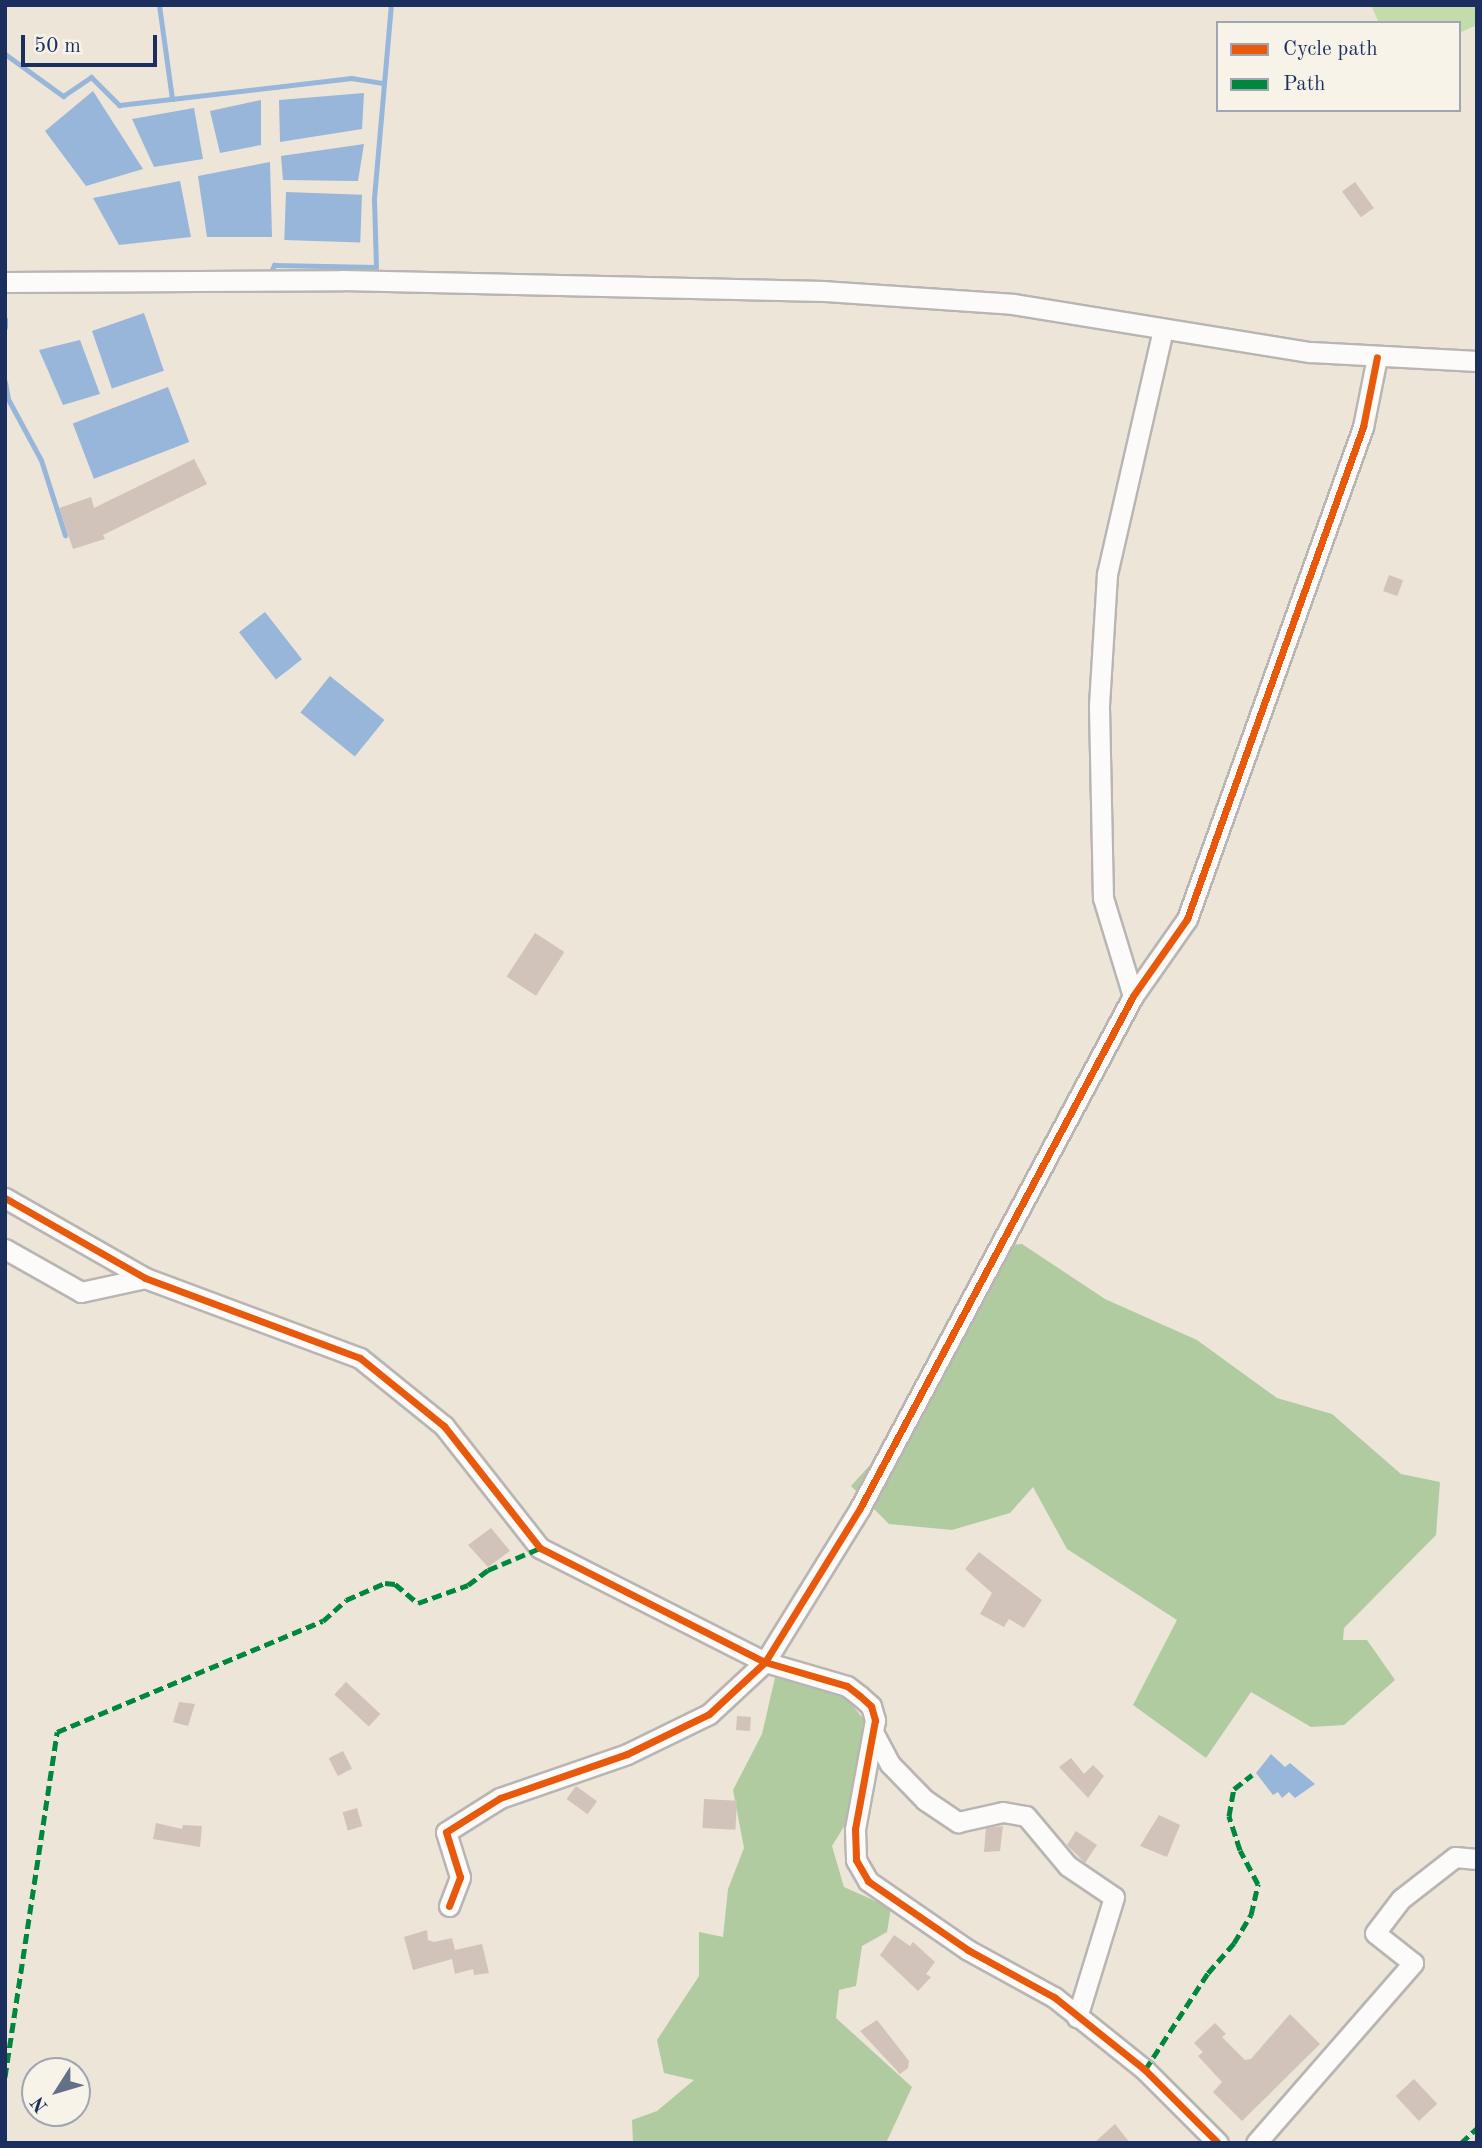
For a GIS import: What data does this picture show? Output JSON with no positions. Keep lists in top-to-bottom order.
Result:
{
  "legend": ["Cycle path", "Path"],
  "scale_bar": "50 m",
  "north": "bottom left"
}
